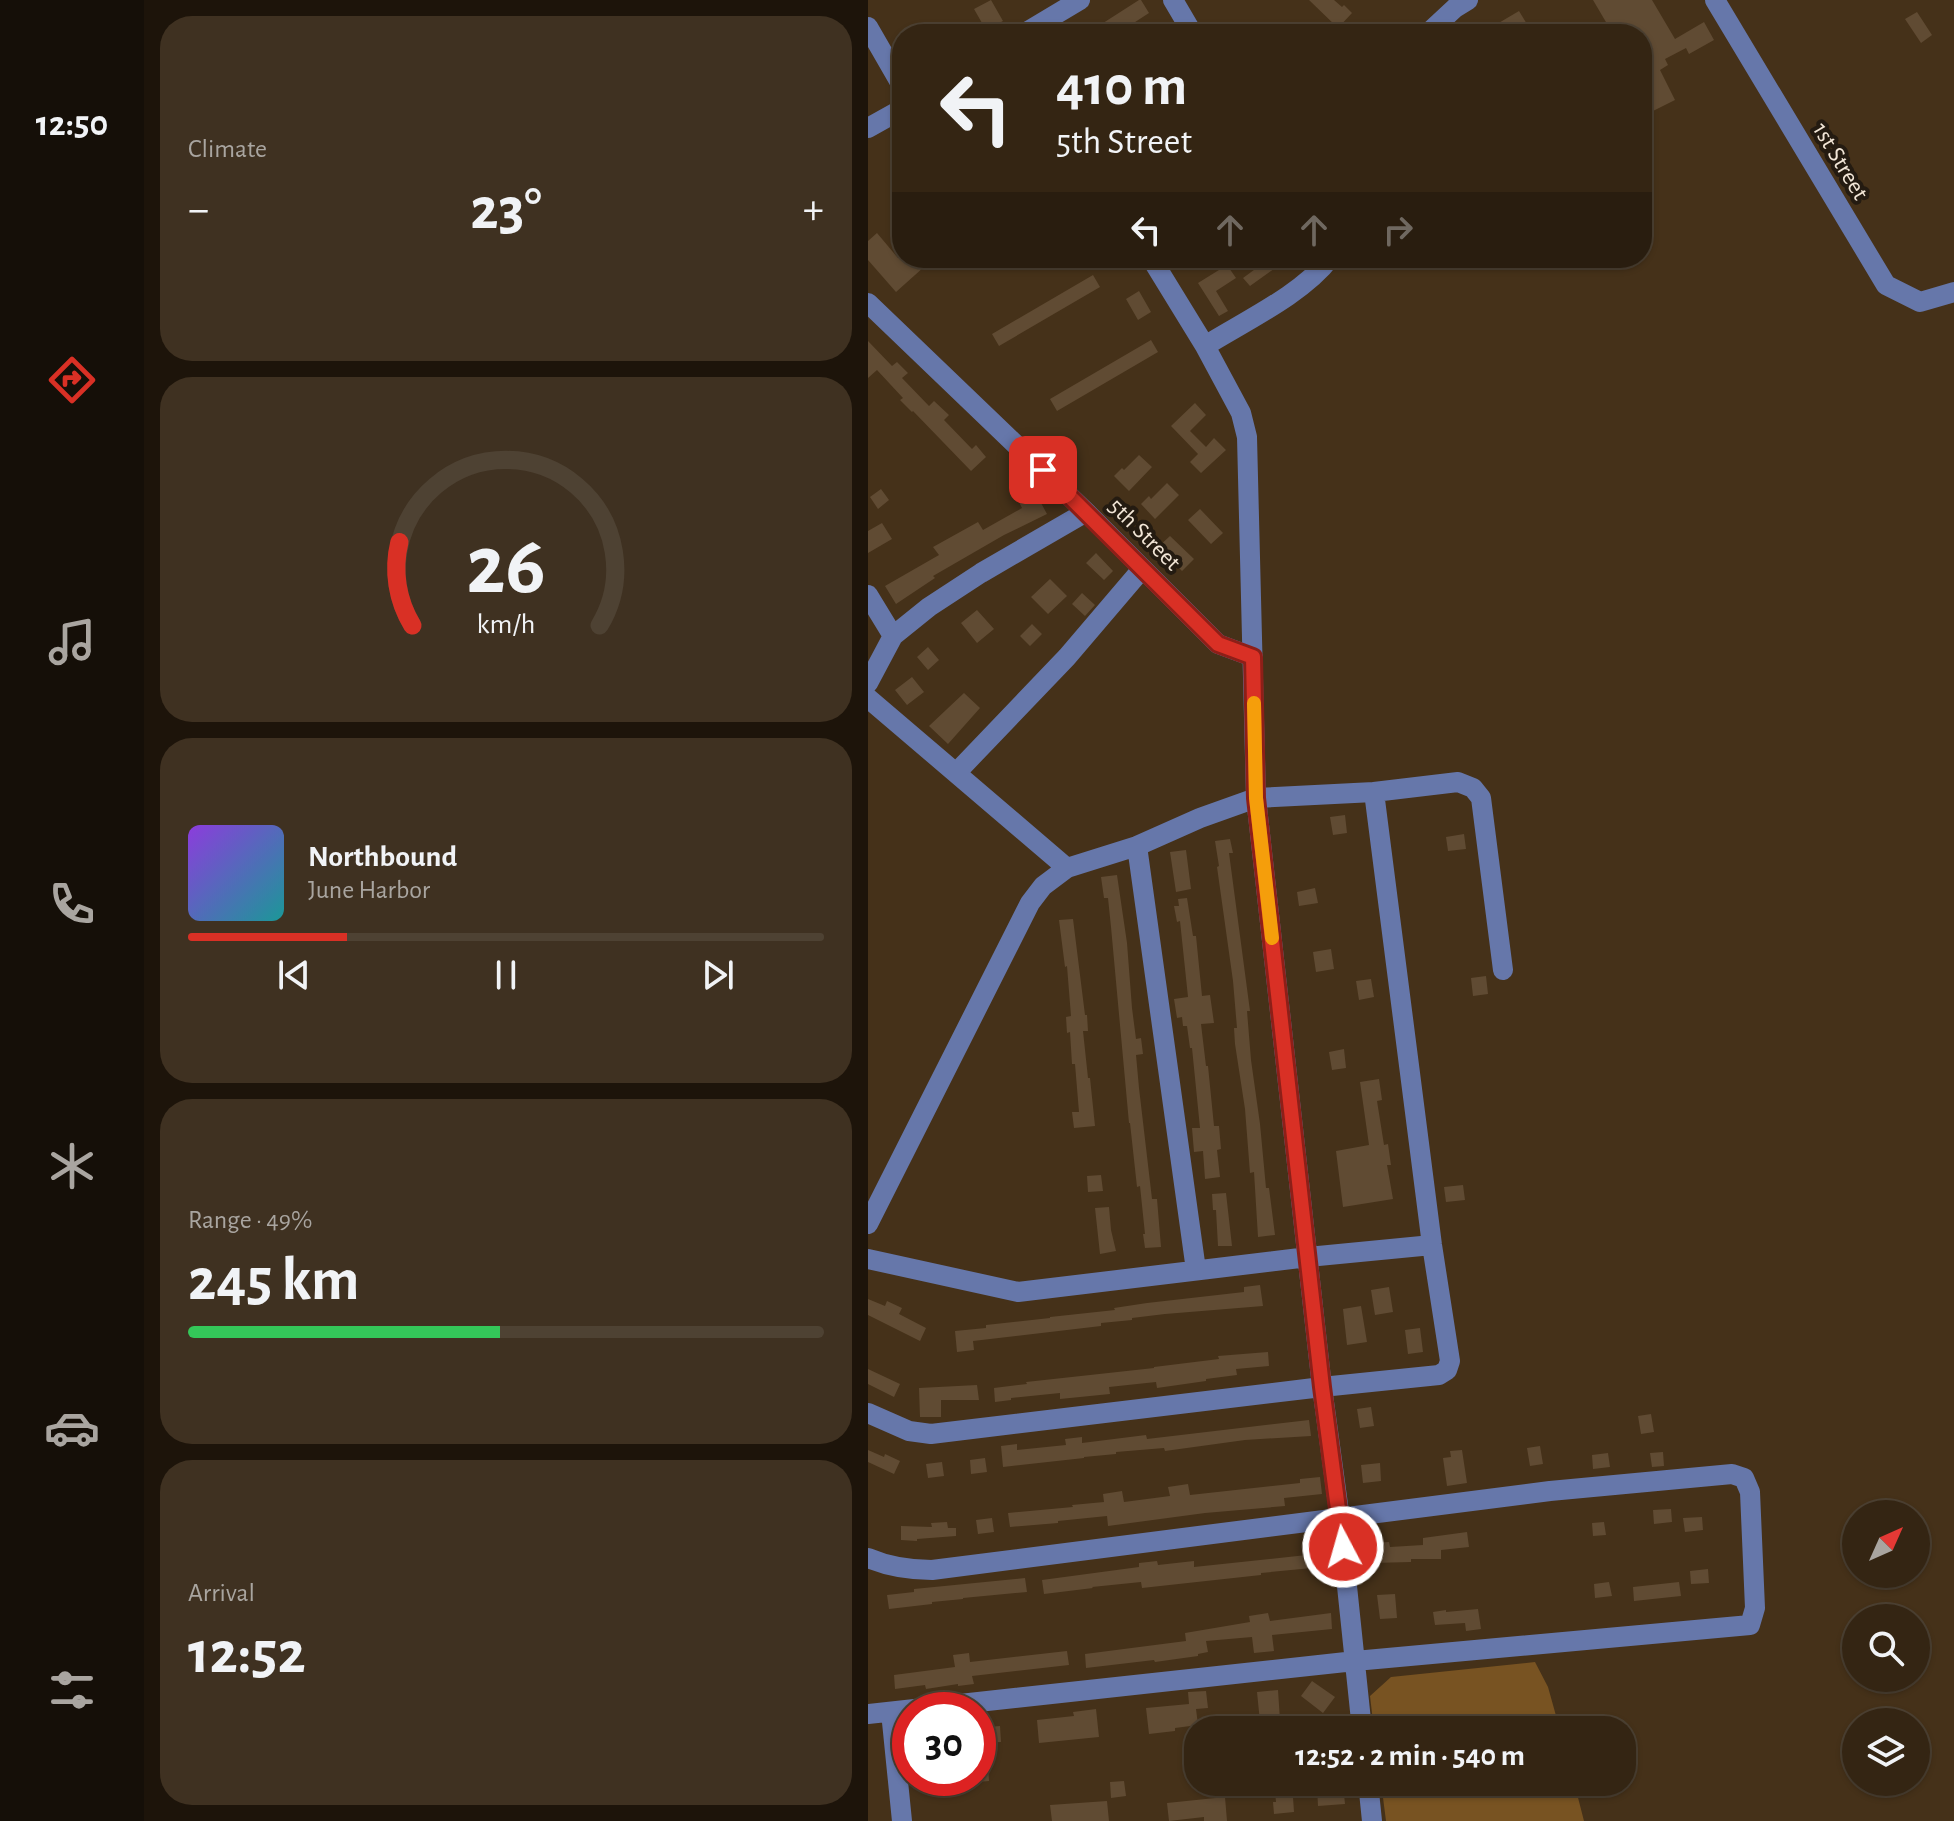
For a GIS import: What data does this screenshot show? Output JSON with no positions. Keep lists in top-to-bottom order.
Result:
{
  "streets": {
    "street": ["1st Street", "5th Street"]
  },
  "north": "top right",
  "page": {
    "tabs": "12:50",
    "tile": [
      "Climate",
      ["Range · 49%", "245 km"],
      ["Arrival", "12:52"]
    ],
    "turn": ["410 m", "5th Street"],
    "heat": ["−", "23°", "+"],
    "song": ["Northbound", "June Harbor"],
    "limit": "30",
    "trip": "12:52 · 2 min · 540 m",
    "gauge": ["26", "km/h"]
  }
}
